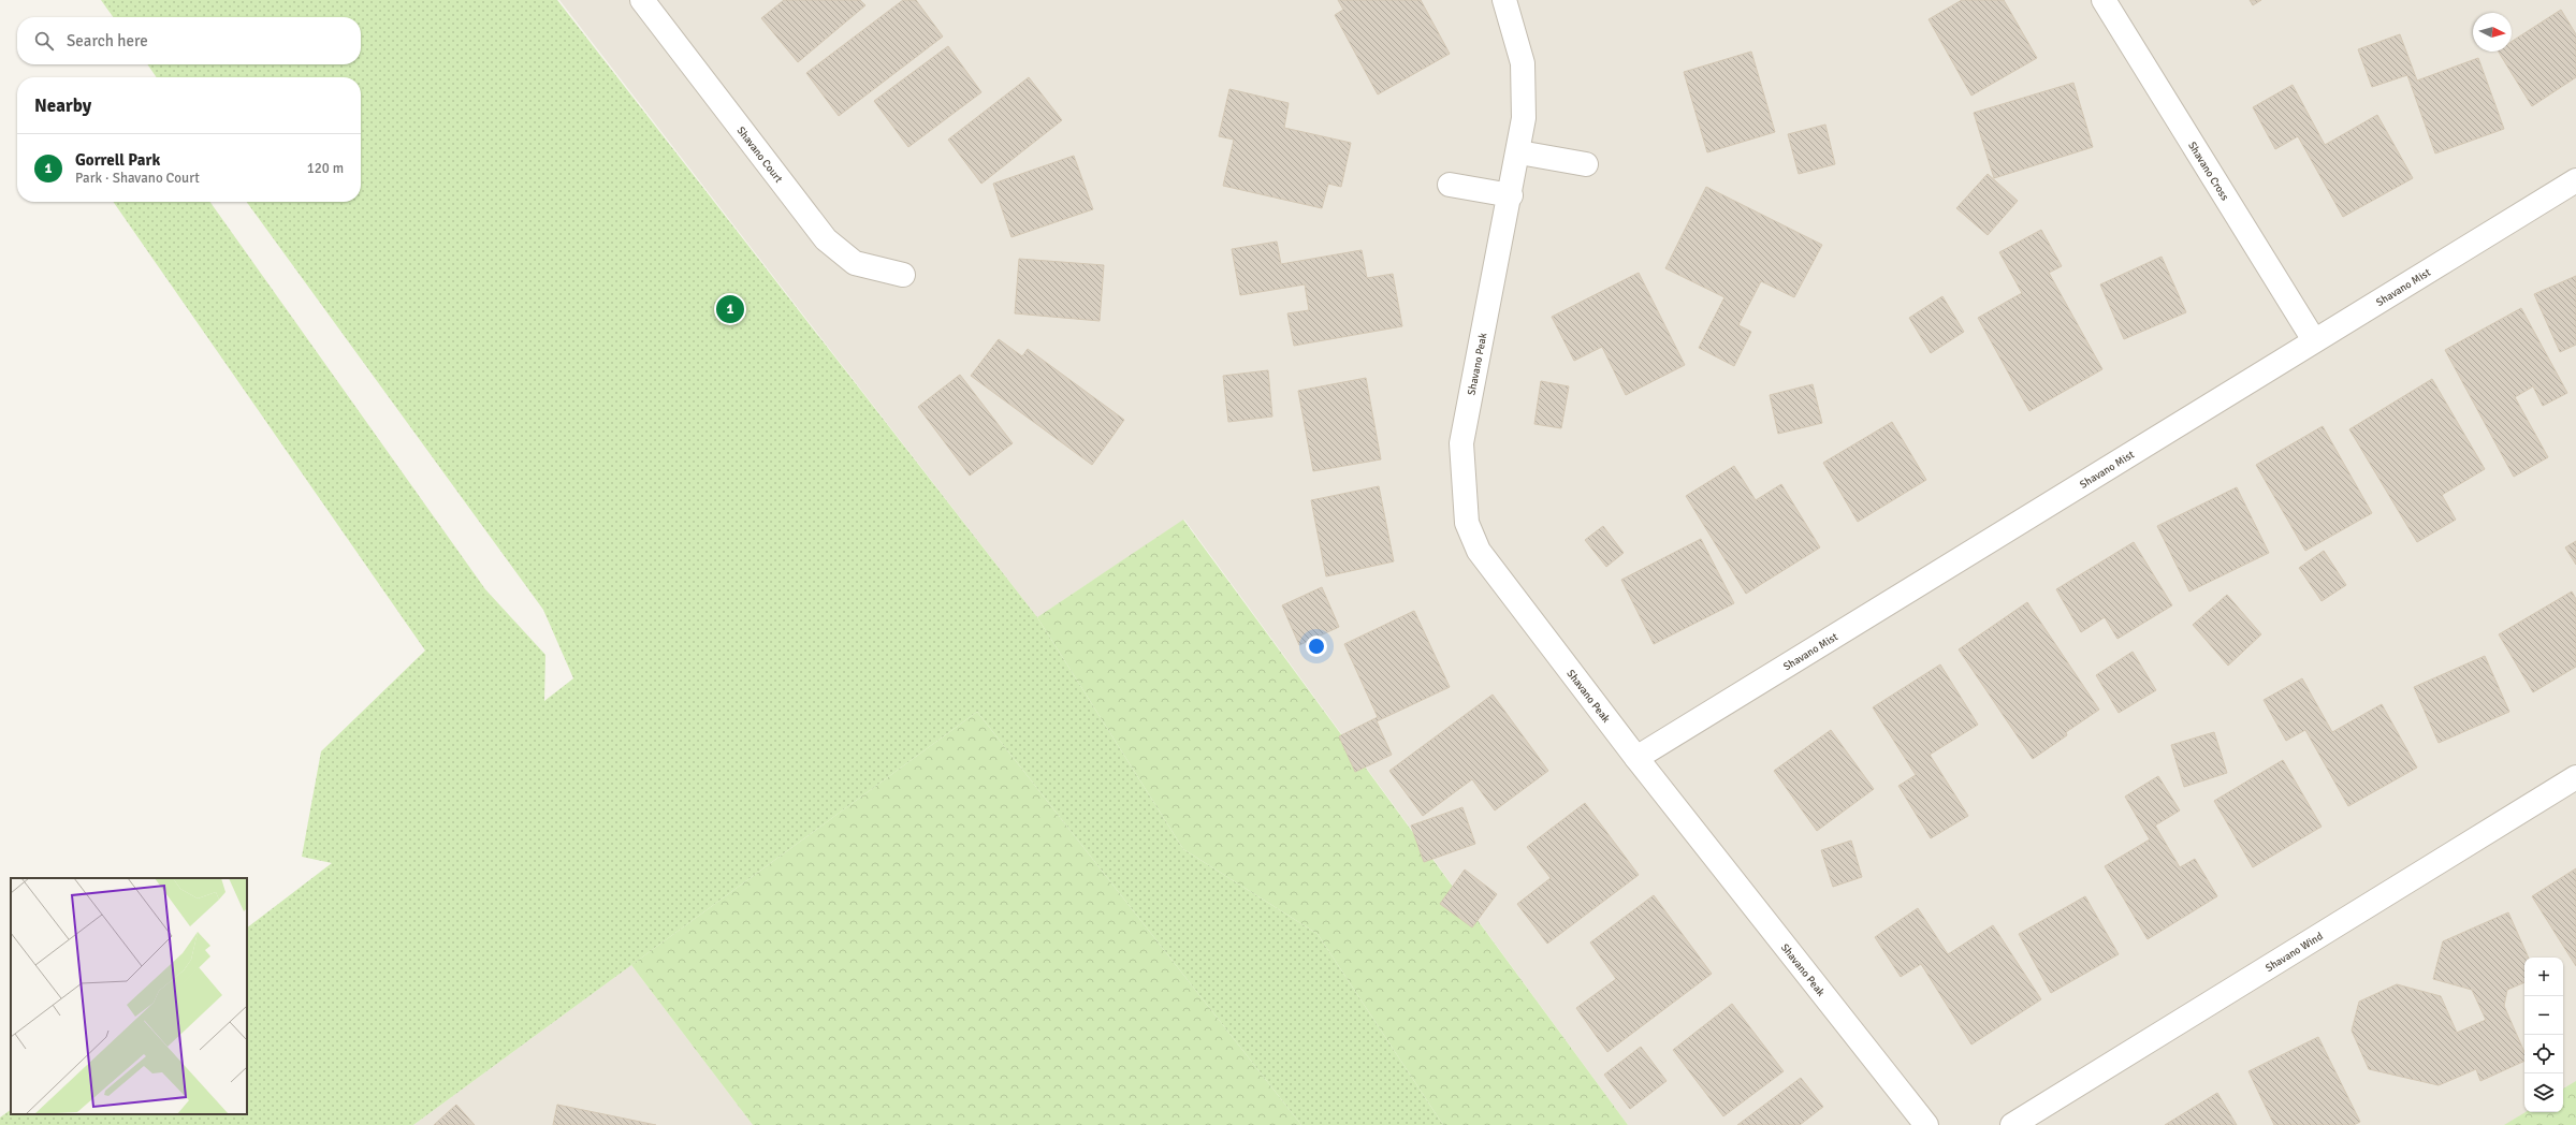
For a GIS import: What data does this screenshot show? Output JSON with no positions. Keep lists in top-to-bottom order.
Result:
{
  "streets": {
    "street": [
      "Shavano Court",
      "Shavano Cross",
      "Shavano Mist",
      "Shavano Peak",
      "Shavano Wind"
    ]
  },
  "crossings": [
    ["Shavano Cross", "Shavano Mist"],
    ["Shavano Mist", "Shavano Peak"]
  ],
  "north": "right",
  "page": {
    "search": "Search here",
    "heading": "Nearby",
    "list": [
      {
        "mark": "1",
        "name": "Gorrell Park",
        "note": "Park · Shavano Court",
        "value": "120 m"
      }
    ],
    "pins": "1",
    "map_buttons": ["+", "−"]
  }
}
